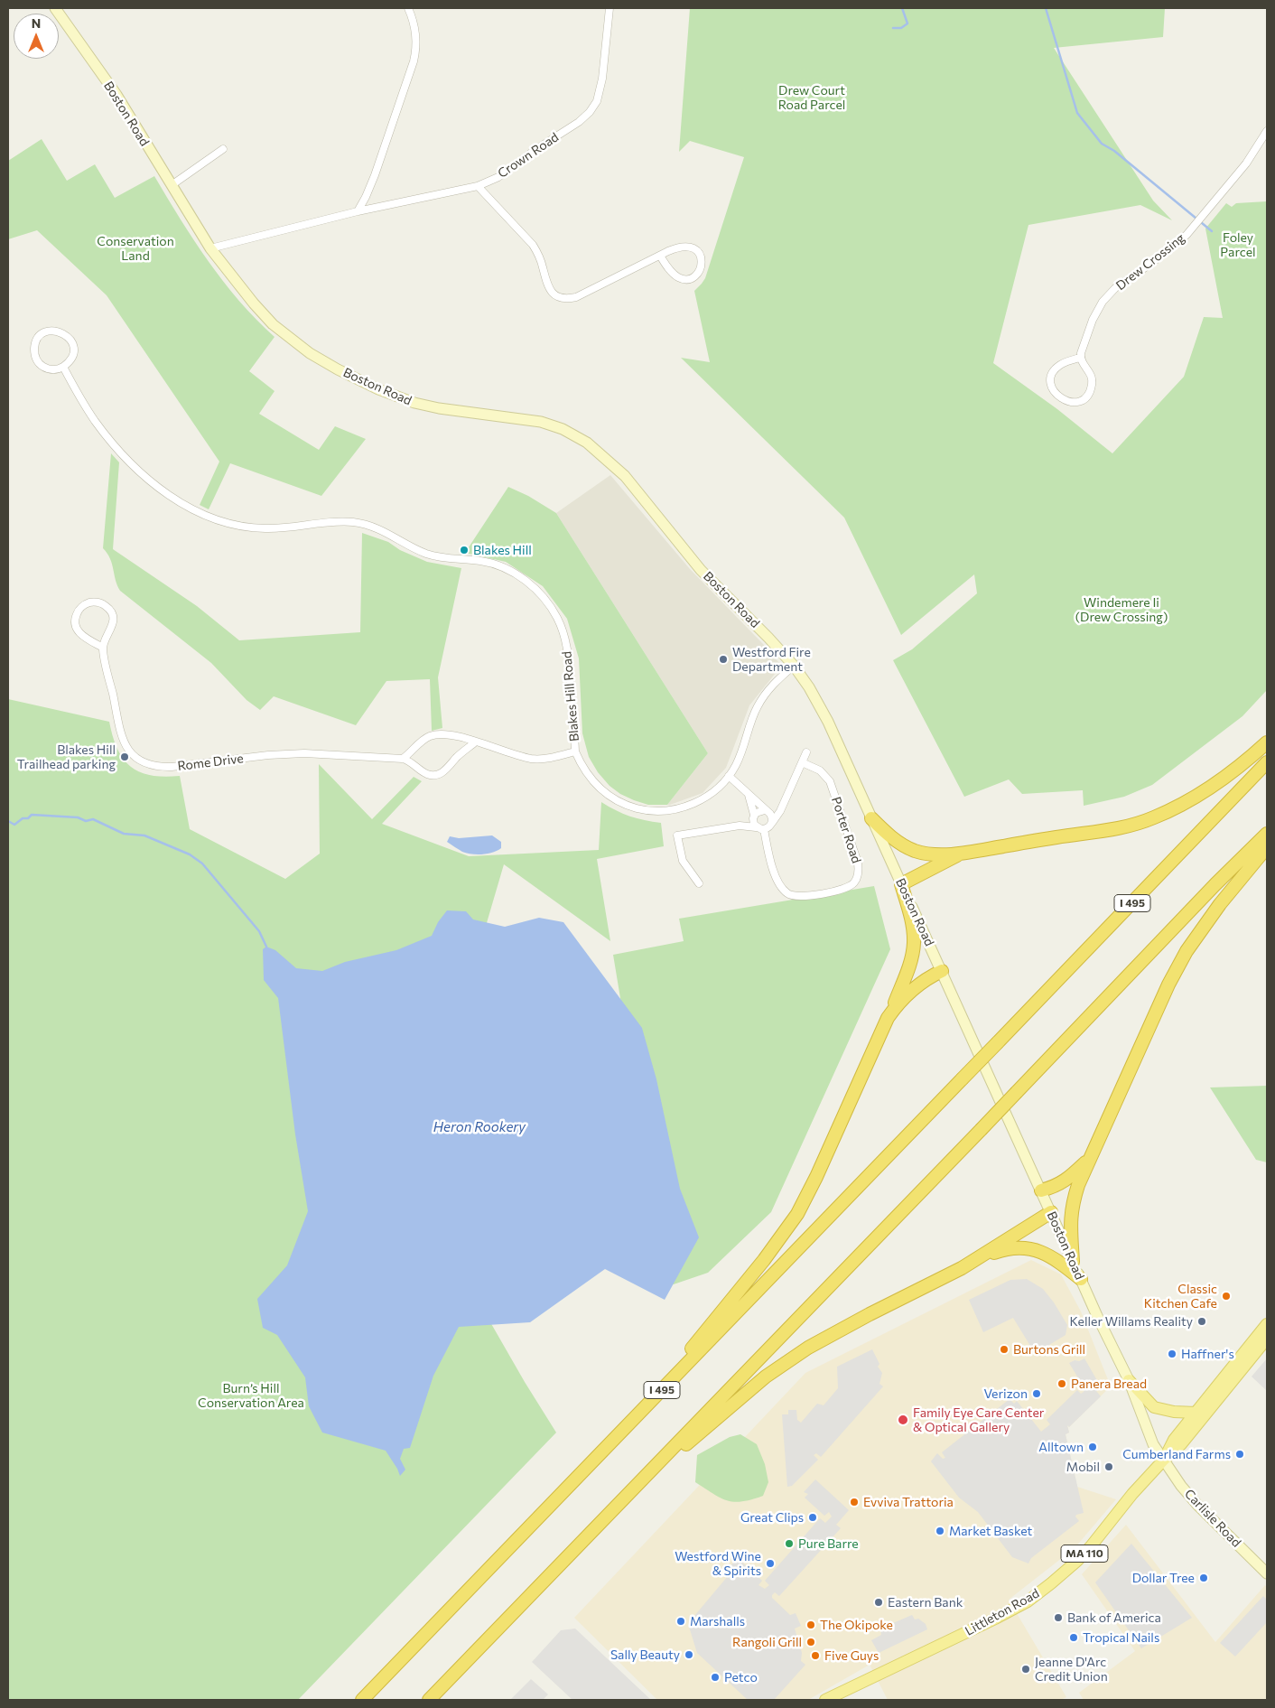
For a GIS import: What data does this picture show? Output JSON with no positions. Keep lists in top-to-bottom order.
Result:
{
  "streets": {
    "highway": ["I 495"],
    "main road": [
      "Boston Road",
      "Carlisle Road",
      "MA 110",
      "Littleton Road"
    ],
    "street": [
      "Crown Road",
      "Drew Crossing",
      "Blakes Hill Road",
      "Rome Drive",
      "Porter Road"
    ]
  },
  "crossings": [
    ["Boston Road", "Crown Road"],
    ["Boston Road", "Blakes Hill Road"],
    ["Boston Road", "Carlisle Road"],
    ["Boston Road", "Littleton Road"],
    ["Carlisle Road", "Littleton Road"]
  ],
  "water": ["Heron Rookery"],
  "parks": [
    "Drew Court Road Parcel",
    "Foley Parcel",
    "Conservation Land",
    "Windemere Ii (Drew Crossing)",
    "Burn’s Hill Conservation Area"
  ],
  "places": [
    "Blakes Hill",
    "Westford Fire Department",
    "Blakes Hill Trailhead parking",
    "Classic Kitchen Cafe",
    "Keller Willams Reality",
    "Burtons Grill",
    "Haffner's",
    "Panera Bread",
    "Verizon",
    "Family Eye Care Center & Optical Gallery",
    "Alltown",
    "Cumberland Farms",
    "Mobil",
    "Evviva Trattoria",
    "Great Clips",
    "Market Basket",
    "Pure Barre",
    "Westford Wine & Spirits",
    "Dollar Tree",
    "Eastern Bank",
    "Bank of America",
    "Marshalls",
    "The Okipoke",
    "Tropical Nails",
    "Rangoli Grill",
    "Sally Beauty",
    "Five Guys",
    "Jeanne D'Arc Credit Union",
    "Petco"
  ],
  "north": "top"
}
